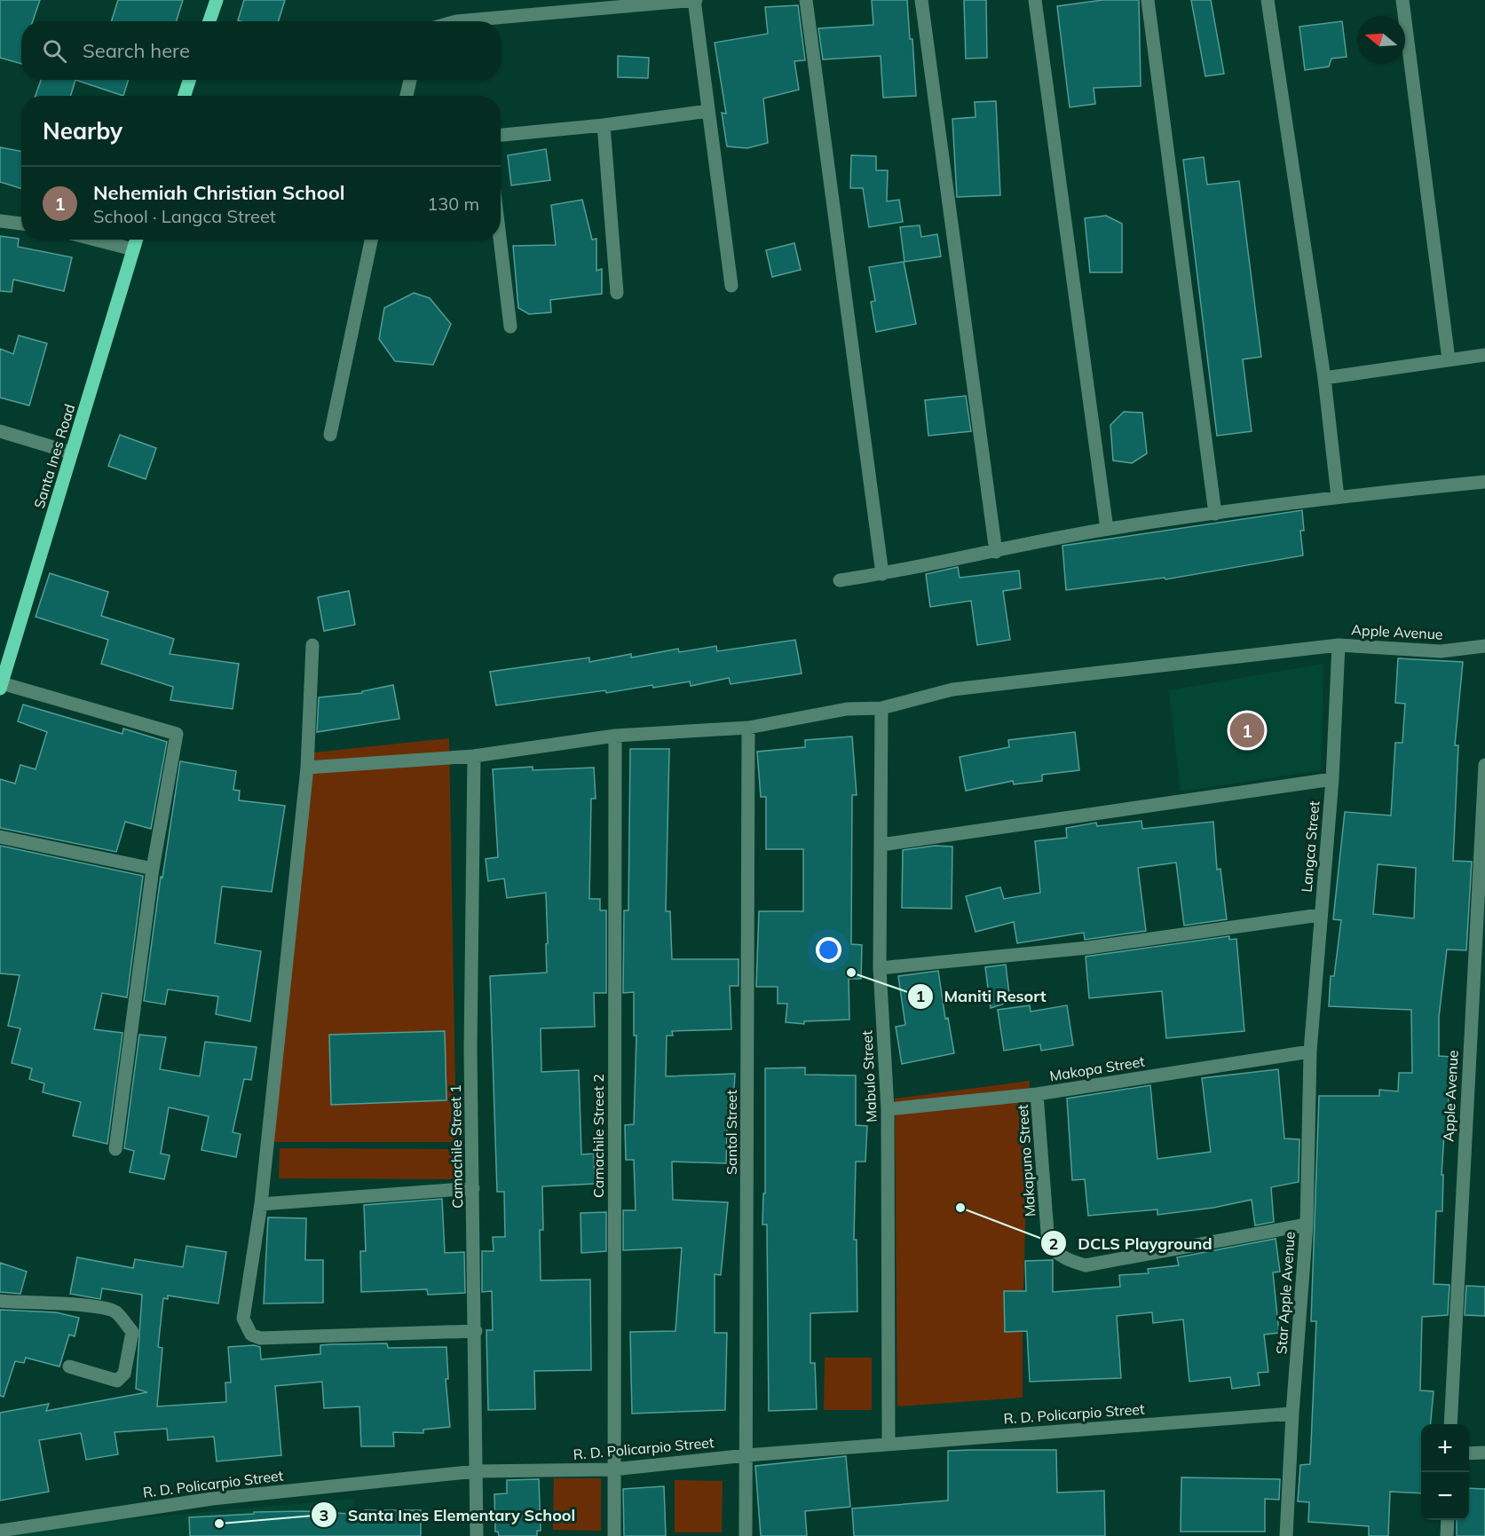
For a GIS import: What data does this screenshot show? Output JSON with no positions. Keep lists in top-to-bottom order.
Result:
{
  "streets": {
    "main road": ["Santa Ines Road"],
    "street": [
      "Apple Avenue",
      "Langca Street",
      "Makopa Street",
      "Mabulo Street",
      "Santol Street",
      "Camachile Street 2",
      "Camachile Street 1",
      "Makapuno Street",
      "Star Apple Avenue",
      "R. D. Policarpio Street"
    ]
  },
  "crossings": [
    ["Apple Avenue", "Langca Street"],
    ["Apple Avenue", "Mabulo Street"],
    ["Apple Avenue", "Santol Street"],
    ["Apple Avenue", "Camachile Street 2"],
    ["Apple Avenue", "Camachile Street 1"],
    ["Langca Street", "Makopa Street"],
    ["Langca Street", "Star Apple Avenue"],
    ["Makopa Street", "Mabulo Street"],
    ["Makopa Street", "Makapuno Street"],
    ["Makopa Street", "Star Apple Avenue"],
    ["Mabulo Street", "R. D. Policarpio Street"],
    ["Santol Street", "R. D. Policarpio Street"],
    ["Camachile Street 2", "R. D. Policarpio Street"],
    ["Camachile Street 1", "R. D. Policarpio Street"],
    ["Makapuno Street", "Star Apple Avenue"],
    ["Star Apple Avenue", "R. D. Policarpio Street"]
  ],
  "places": ["Maniti Resort", "DCLS Playground", "Santa Ines Elementary School"],
  "north": "left",
  "page": {
    "search": "Search here",
    "heading": "Nearby",
    "list": [
      {
        "mark": "1",
        "name": "Nehemiah Christian School",
        "note": "School · Langca Street",
        "value": "130 m"
      }
    ],
    "pins": "1",
    "map_buttons": ["+", "−"]
  }
}
